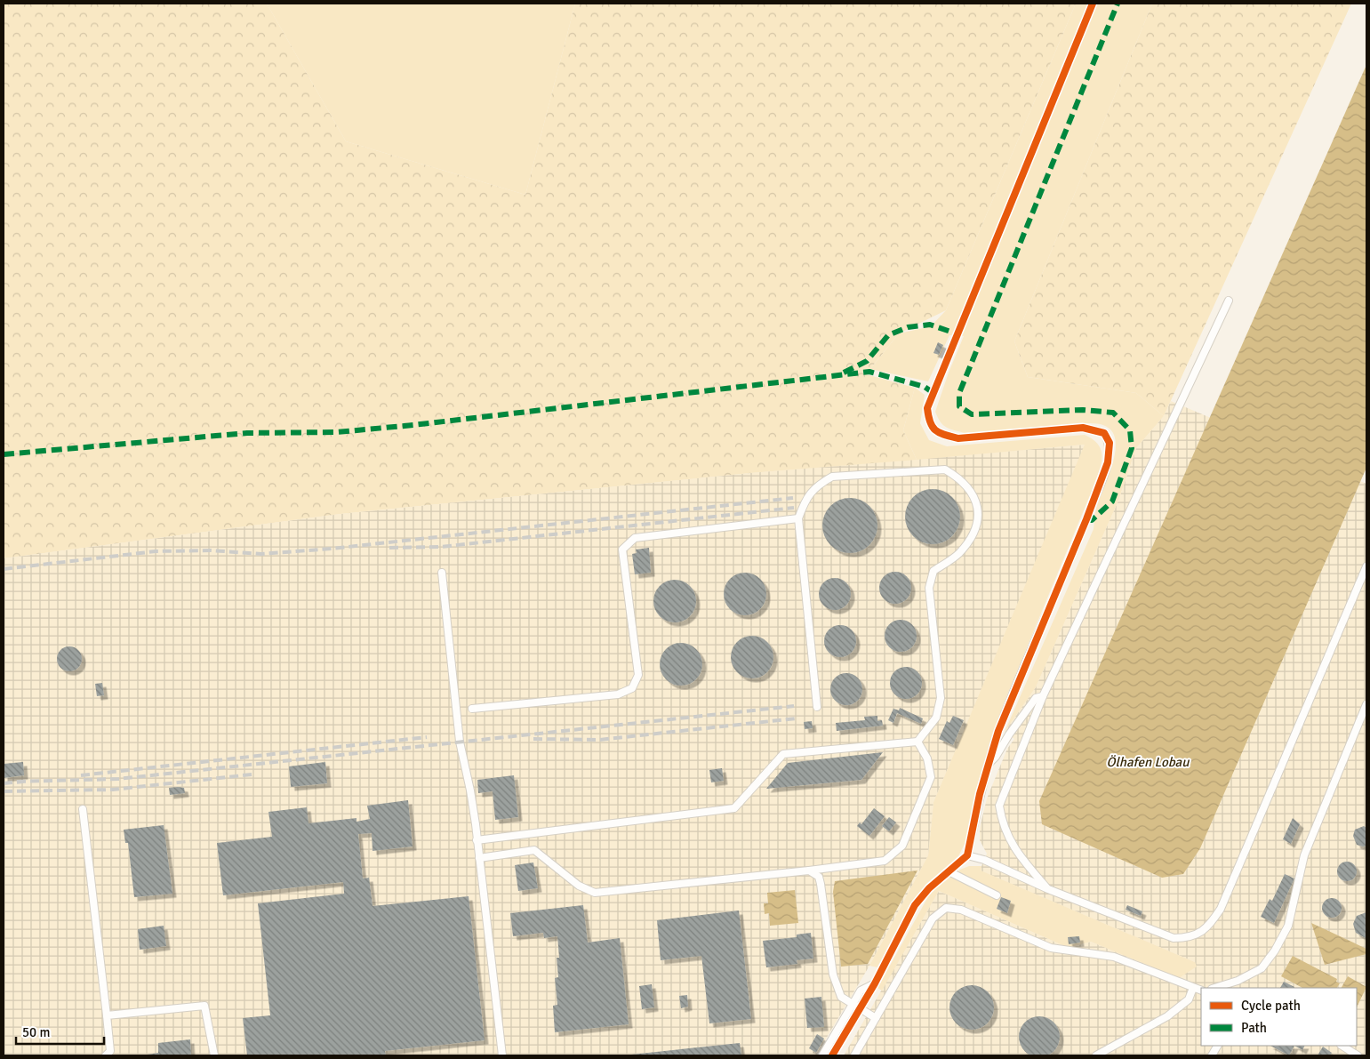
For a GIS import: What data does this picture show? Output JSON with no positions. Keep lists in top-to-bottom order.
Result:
{
  "water": ["Ölhafen Lobau"],
  "legend": ["Cycle path", "Path"],
  "scale_bar": "50 m"
}
